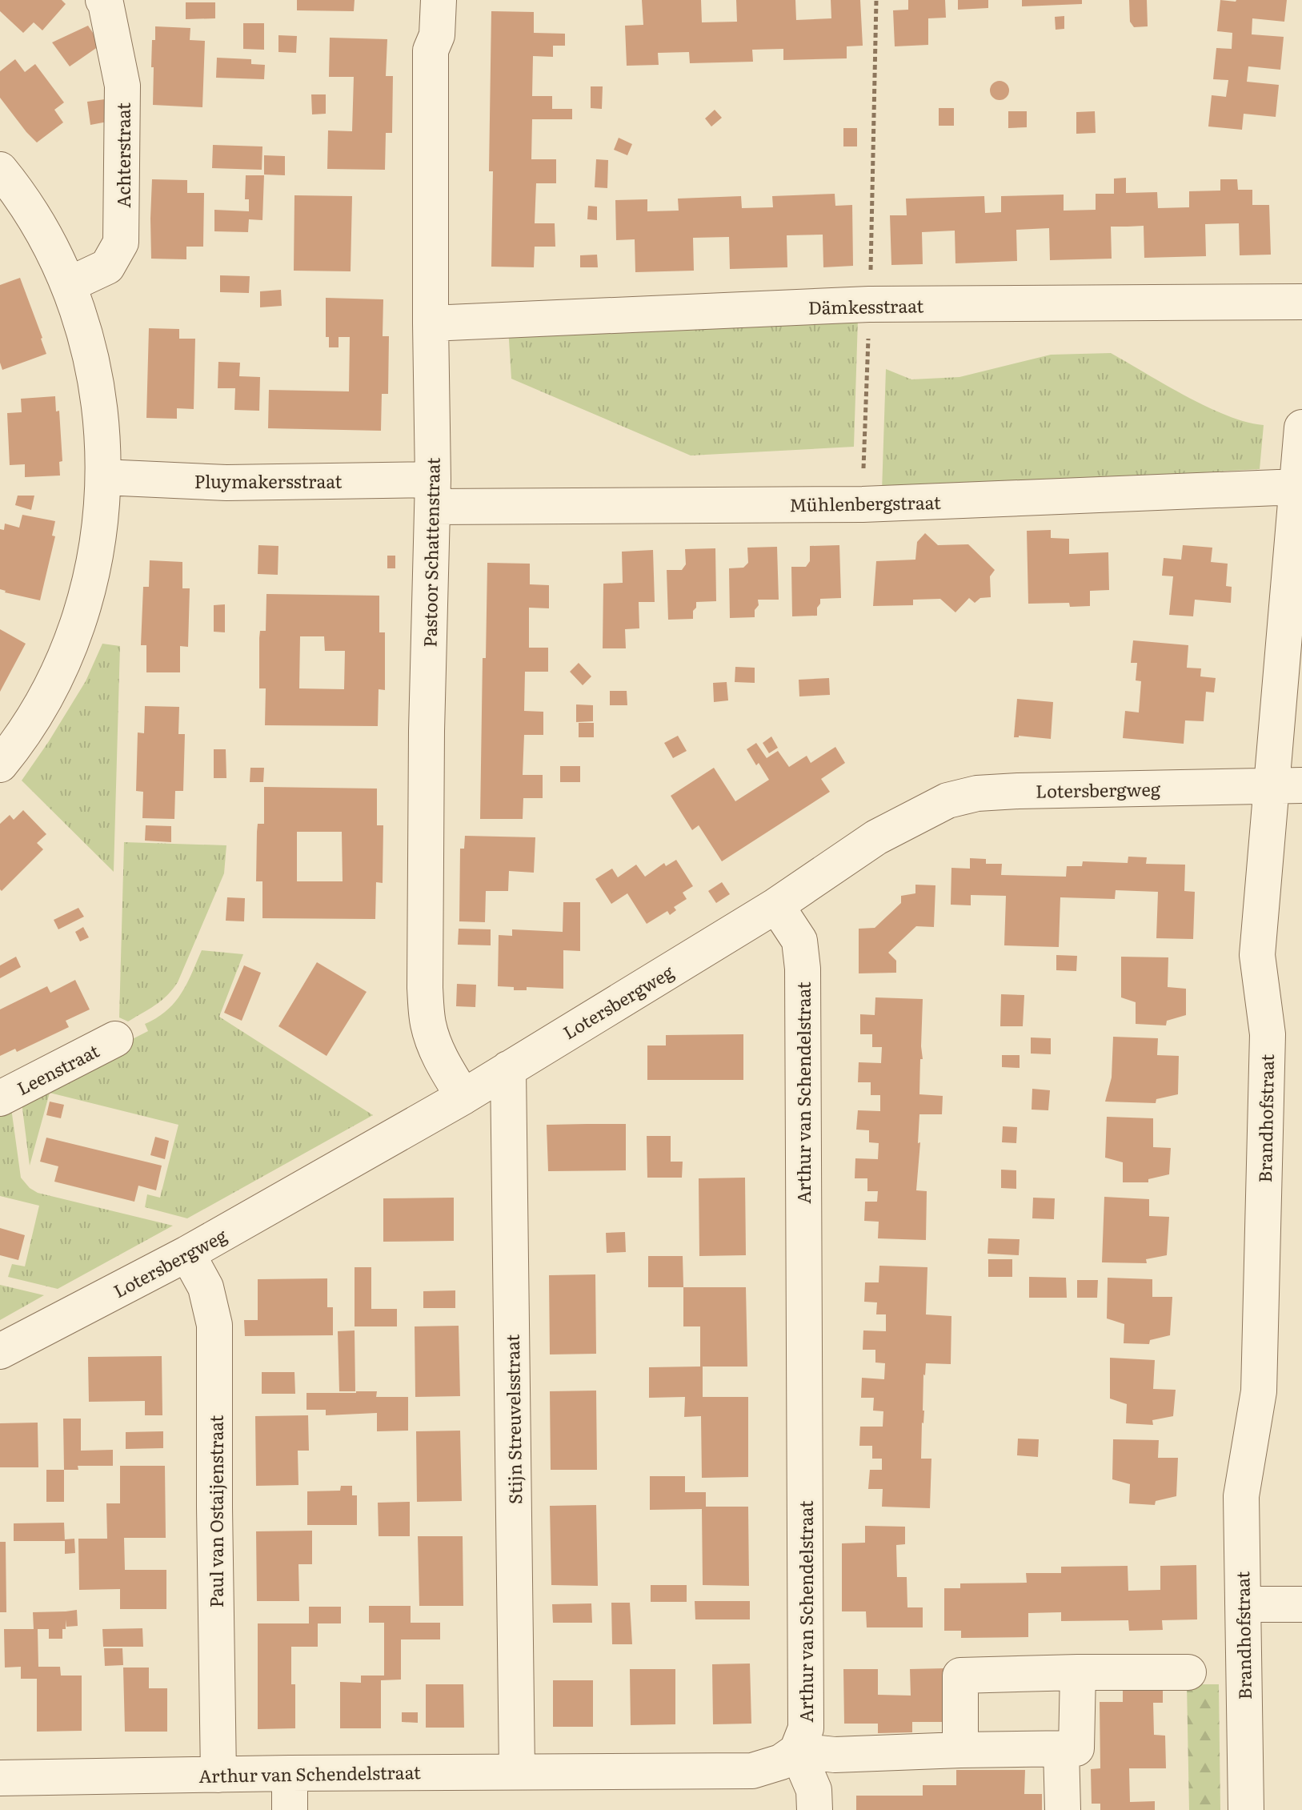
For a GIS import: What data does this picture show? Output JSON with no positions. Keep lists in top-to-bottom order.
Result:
{
  "streets": {
    "street": [
      "Achterstraat",
      "Dämkesstraat",
      "Pluymakersstraat",
      "Mühlenbergstraat",
      "Pastoor Schattenstraat",
      "Lotersbergweg",
      "Leenstraat",
      "Arthur van Schendelstraat",
      "Brandhofstraat",
      "Stijn Streuvelsstraat",
      "Paul van Ostaijenstraat"
    ]
  },
  "crossings": [
    ["Dämkesstraat", "Pastoor Schattenstraat"],
    ["Pluymakersstraat", "Mühlenbergstraat"],
    ["Pluymakersstraat", "Pastoor Schattenstraat"],
    ["Mühlenbergstraat", "Pastoor Schattenstraat"],
    ["Mühlenbergstraat", "Brandhofstraat"],
    ["Pastoor Schattenstraat", "Lotersbergweg"],
    ["Lotersbergweg", "Arthur van Schendelstraat"],
    ["Lotersbergweg", "Brandhofstraat"],
    ["Lotersbergweg", "Stijn Streuvelsstraat"],
    ["Lotersbergweg", "Paul van Ostaijenstraat"],
    ["Arthur van Schendelstraat", "Stijn Streuvelsstraat"],
    ["Arthur van Schendelstraat", "Paul van Ostaijenstraat"]
  ]
}
